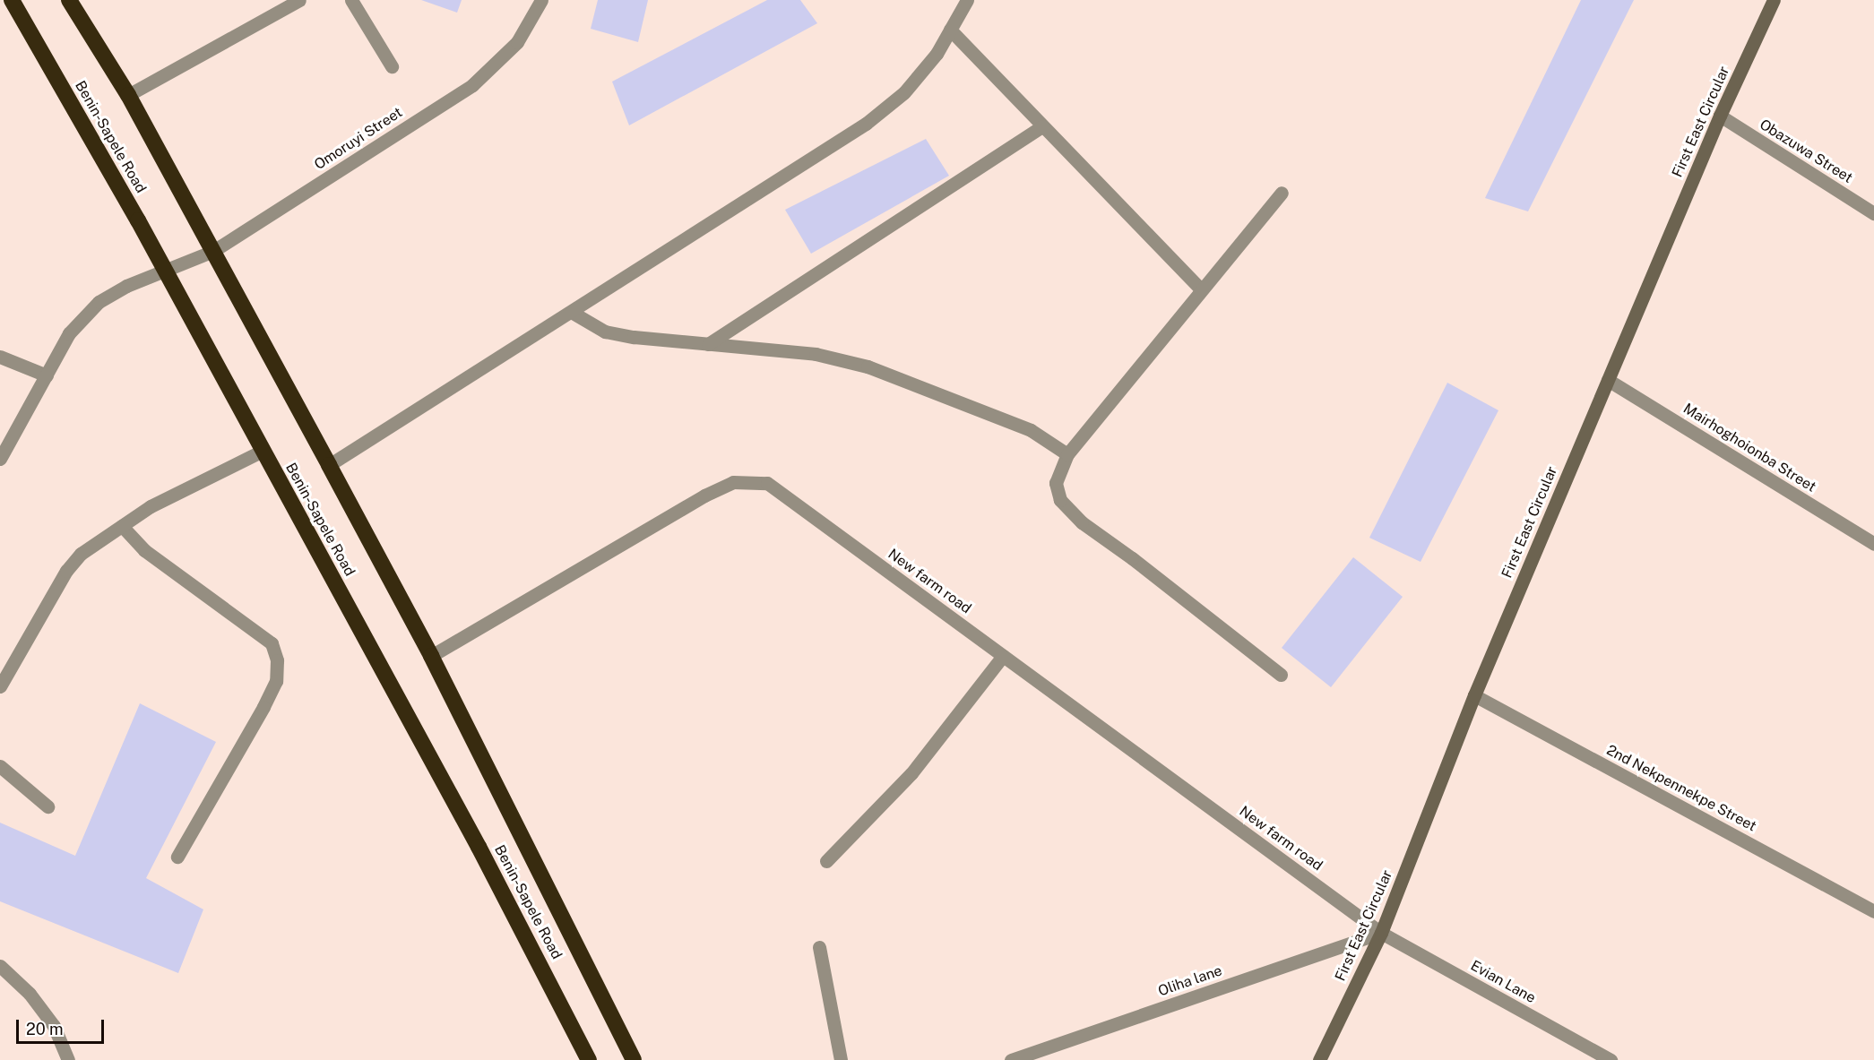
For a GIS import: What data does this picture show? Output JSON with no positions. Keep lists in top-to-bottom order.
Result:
{
  "streets": {
    "highway": ["Benin-Sapele Road"],
    "street": [
      "First East Circular",
      "Omoruyi Street",
      "Obazuwa Street",
      "Mairhoghoionba Street",
      "New farm road",
      "2nd Nekpennekpe Street",
      "Oliha lane",
      "Evian Lane"
    ]
  },
  "crossings": [
    ["First East Circular", "Obazuwa Street"],
    ["First East Circular", "Mairhoghoionba Street"],
    ["First East Circular", "New farm road"],
    ["First East Circular", "2nd Nekpennekpe Street"],
    ["First East Circular", "Oliha lane"],
    ["First East Circular", "Evian Lane"],
    ["Benin-Sapele Road", "Omoruyi Street"],
    ["Benin-Sapele Road", "New farm road"],
    ["New farm road", "Oliha lane"],
    ["New farm road", "Evian Lane"],
    ["Oliha lane", "Evian Lane"]
  ],
  "scale_bar": "20 m"
}
